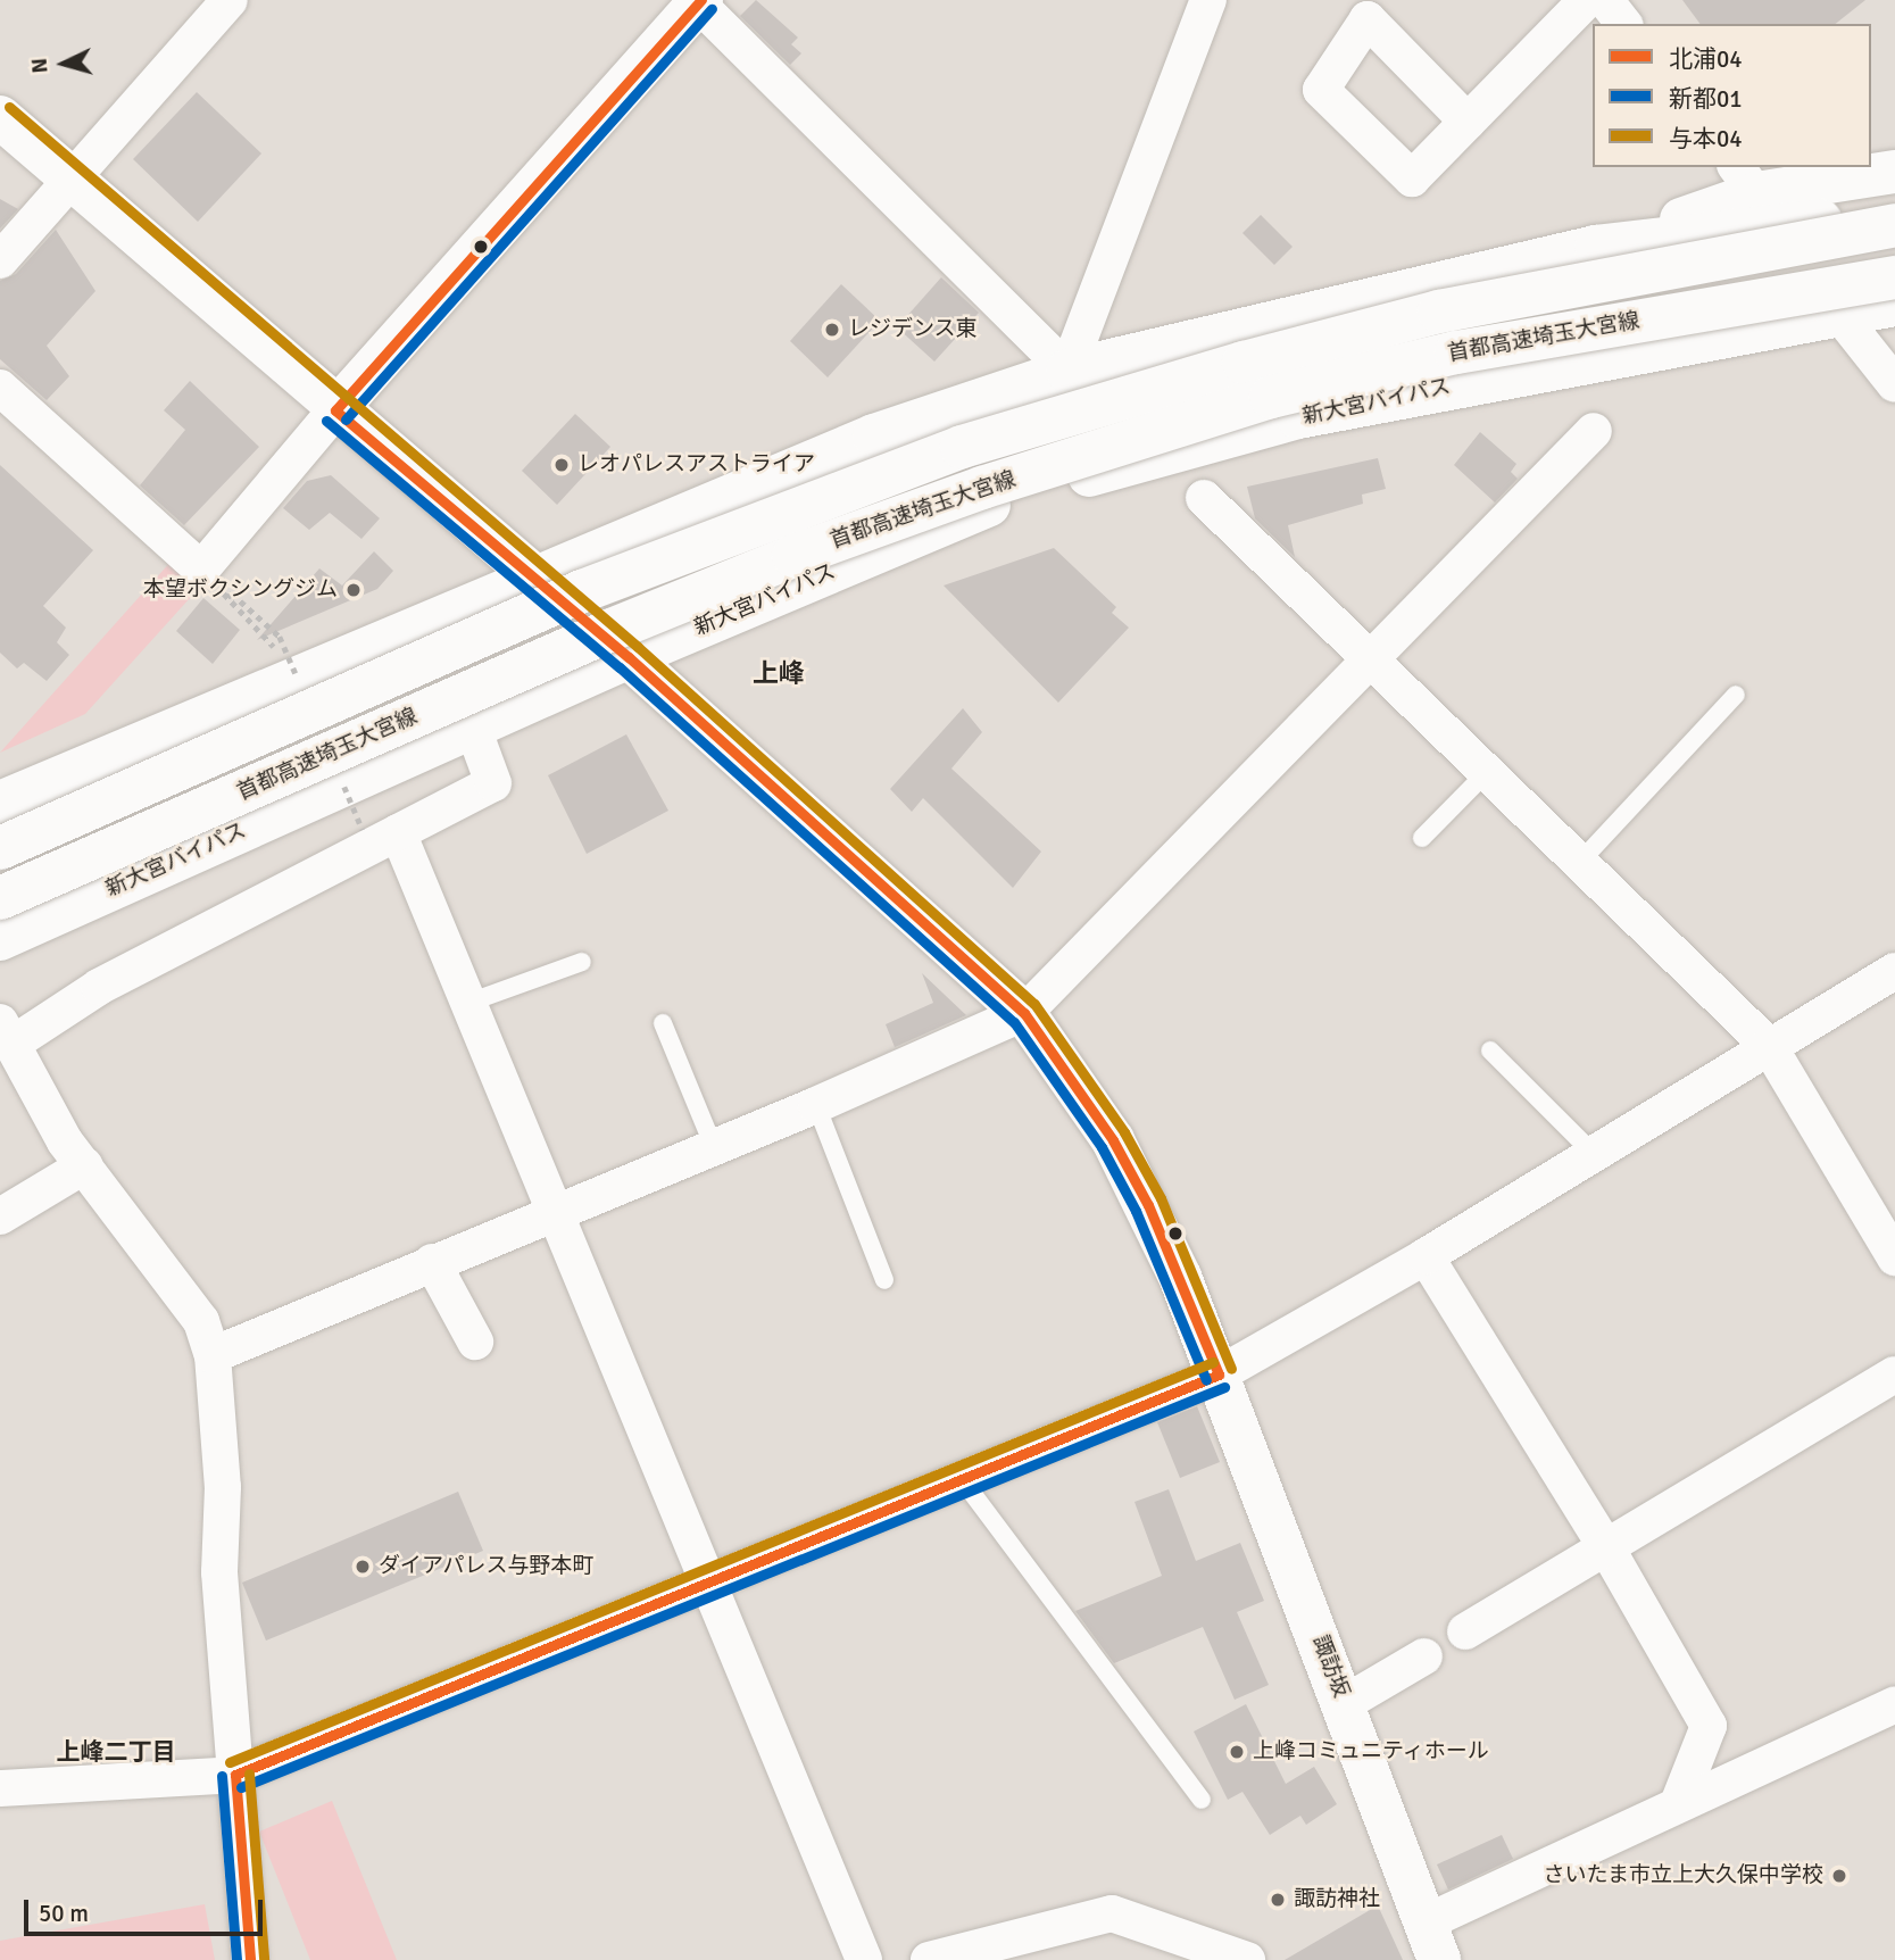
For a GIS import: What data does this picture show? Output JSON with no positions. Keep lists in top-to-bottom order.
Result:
{
  "streets": {
    "main road": ["首都高速埼玉大宮線", "新大宮バイパス", "諏訪坂"]
  },
  "crossings": [
    ["首都高速埼玉大宮線", "新大宮バイパス"],
    ["新大宮バイパス", "諏訪坂"]
  ],
  "districts": ["上峰", "上峰二丁目"],
  "places": [
    "レジデンス東",
    "レオパレスアストライア",
    "本望ボクシングジム",
    "ダイアパレス与野本町",
    "上峰コミュニティホール",
    "さいたま市立上大久保中学校",
    "諏訪神社"
  ],
  "lines": ["transit line 北浦04", "transit line 新都01", "transit line 与本04"],
  "legend": ["北浦04", "新都01", "与本04"],
  "scale_bar": "50 m",
  "north": "left"
}
